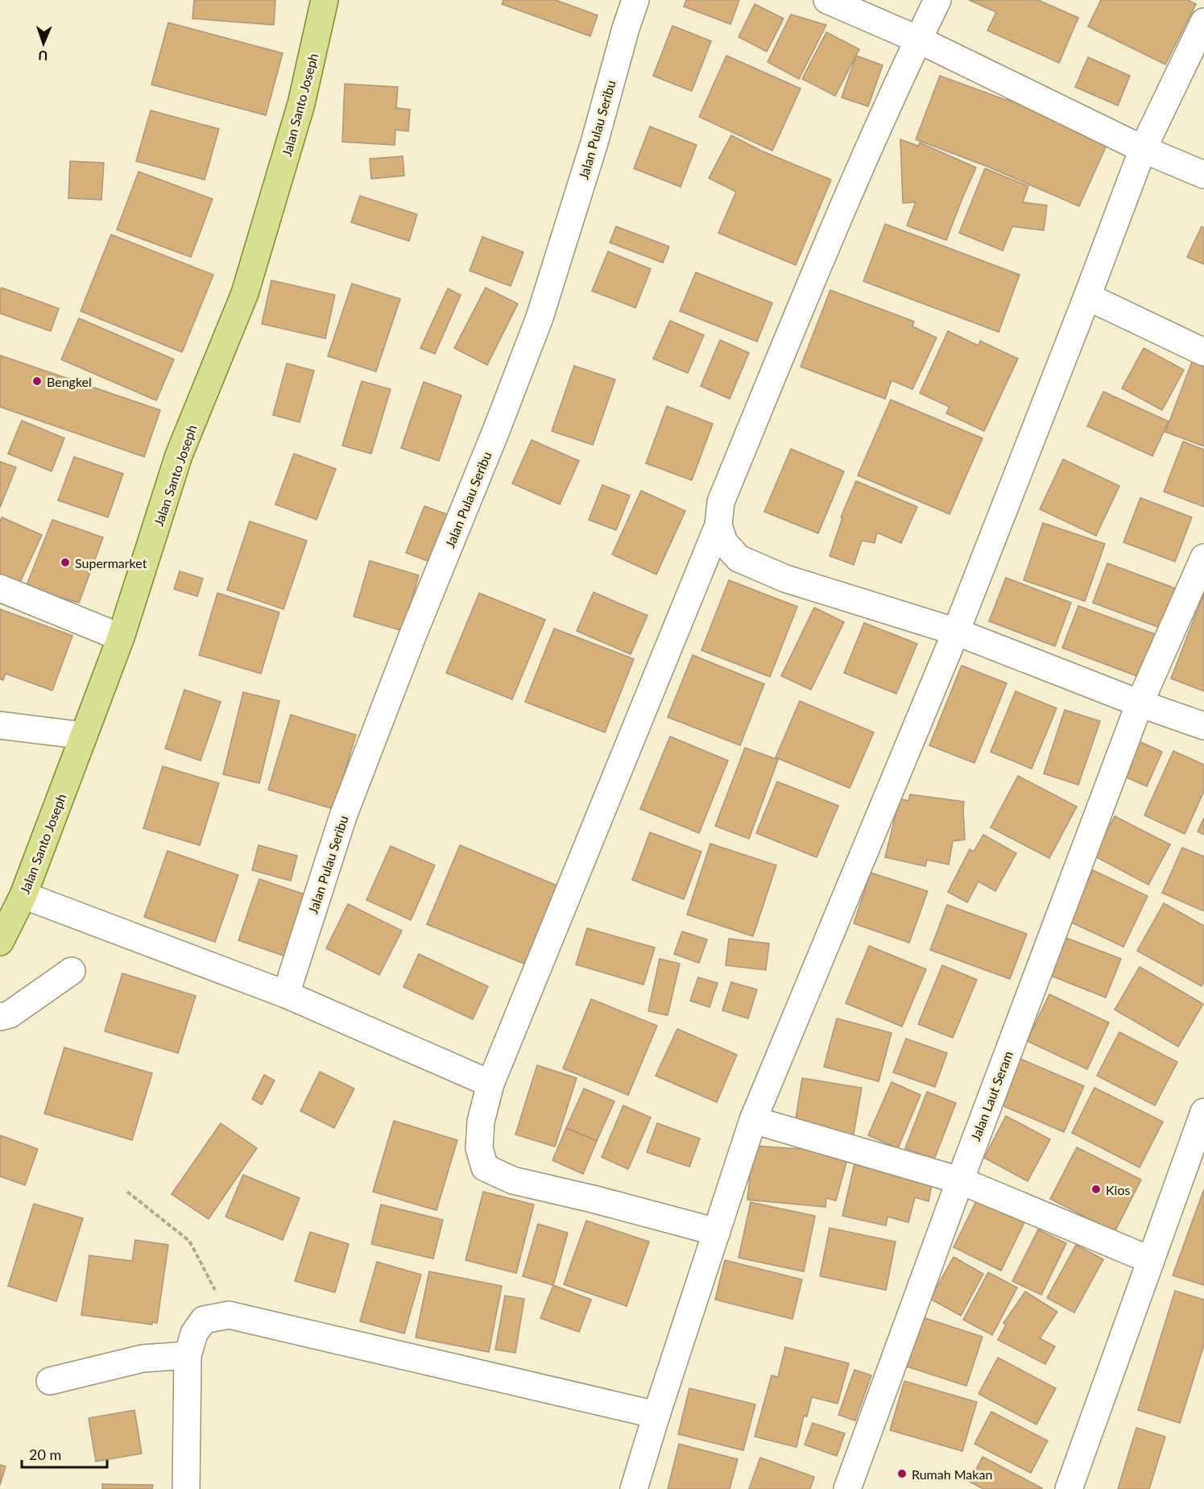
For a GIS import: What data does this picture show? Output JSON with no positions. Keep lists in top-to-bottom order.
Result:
{
  "streets": {
    "main road": ["Jalan Santo Joseph"],
    "street": ["Jalan Pulau Seribu", "Jalan Laut Seram"]
  },
  "places": [
    "Bengkel",
    "Supermarket",
    "Kios",
    "Rumah Makan"
  ],
  "scale_bar": "20 m",
  "north": "bottom"
}
